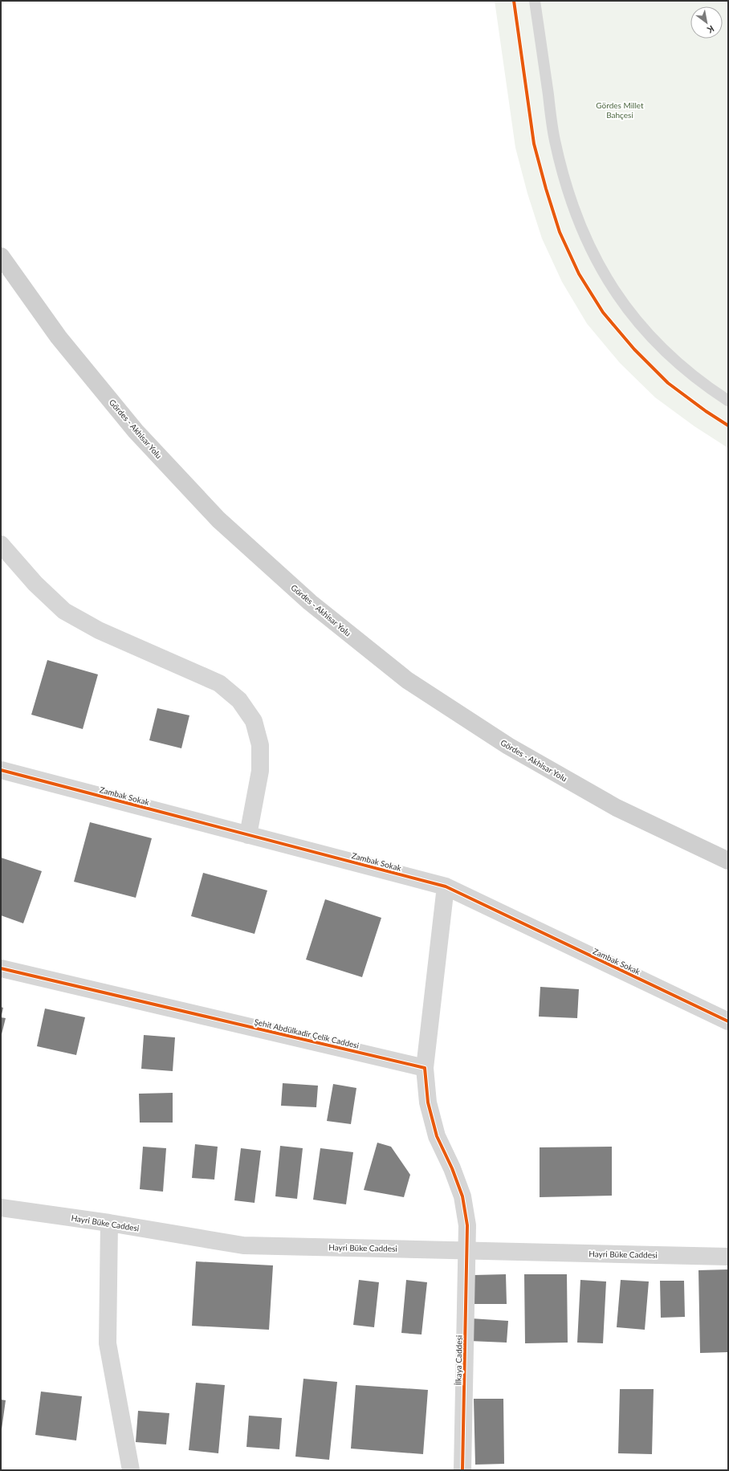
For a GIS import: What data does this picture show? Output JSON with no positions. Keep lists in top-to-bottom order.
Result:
{
  "streets": {
    "main road": ["Gördes - Akhisar Yolu"],
    "street": [
      "Zambak Sokak",
      "Şehit Abdülkadir Çelik Caddesi",
      "Hayri Büke Caddesi",
      "İlkaya Caddesi"
    ]
  },
  "crossings": [
    ["Hayri Büke Caddesi", "İlkaya Caddesi"]
  ],
  "parks": ["Gördes Millet Bahçesi"],
  "north": "bottom right"
}
